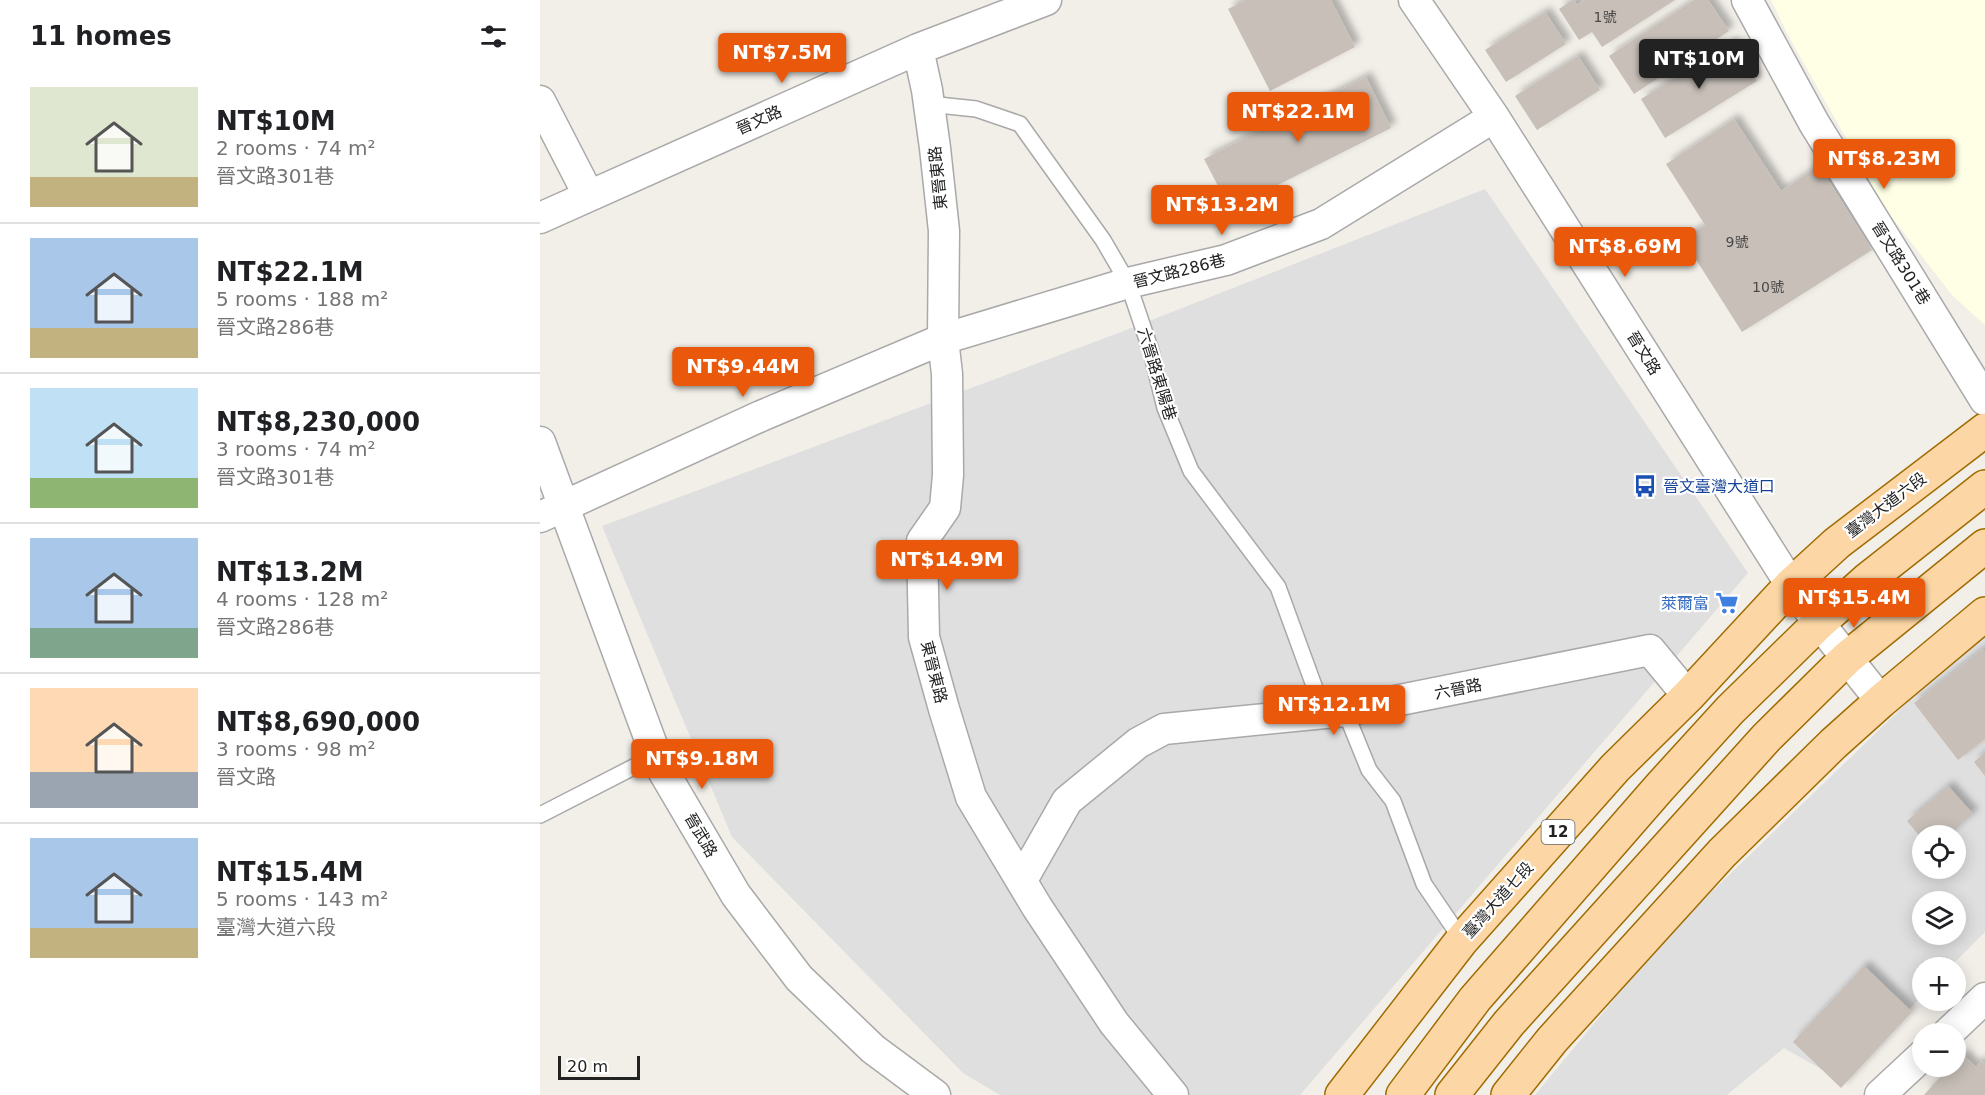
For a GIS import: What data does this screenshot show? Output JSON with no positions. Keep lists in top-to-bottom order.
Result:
{
  "streets": {
    "main road": ["臺灣大道六段", "12", "臺灣大道七段"],
    "street": [
      "晉文路",
      "東晉東路",
      "晉文路301巷",
      "晉文路286巷",
      "六晉路",
      "晉武路"
    ],
    "lane": ["六晉路東陽巷"]
  },
  "crossings": [
    ["晉文路", "東晉東路"],
    ["晉文路", "晉文路286巷"],
    ["晉文路", "臺灣大道六段"],
    ["晉文路", "臺灣大道七段"],
    ["東晉東路", "晉文路286巷"],
    ["東晉東路", "六晉路東陽巷"],
    ["東晉東路", "六晉路"],
    ["晉文路286巷", "六晉路東陽巷"],
    ["晉文路286巷", "晉武路"],
    ["六晉路東陽巷", "六晉路"],
    ["六晉路東陽巷", "臺灣大道七段"],
    ["臺灣大道六段", "臺灣大道七段"],
    ["六晉路", "臺灣大道七段"]
  ],
  "places": {
    "bus stop": ["晉文臺灣大道口"],
    "supermarket": ["萊爾富"]
  },
  "house_numbers": ["1號", "9號", "10號"],
  "scale_bar": "20 m",
  "page": {
    "heading": "11 homes",
    "price": [
      "NT$7.5M",
      "NT$10M",
      "NT$22.1M",
      "NT$8.23M",
      "NT$13.2M",
      "NT$8.69M",
      "NT$9.44M",
      "NT$14.9M",
      "NT$15.4M",
      "NT$12.1M",
      "NT$9.18M"
    ],
    "list": [
      {
        "name": "NT$10M",
        "note": "2 rooms · 74 m² · 晉文路301巷"
      },
      {
        "name": "NT$22.1M",
        "note": "5 rooms · 188 m² · 晉文路286巷"
      },
      {
        "name": "NT$8,230,000",
        "note": "3 rooms · 74 m² · 晉文路301巷"
      },
      {
        "name": "NT$13.2M",
        "note": "4 rooms · 128 m² · 晉文路286巷"
      },
      {
        "name": "NT$8,690,000",
        "note": "3 rooms · 98 m² · 晉文路"
      },
      {
        "name": "NT$15.4M",
        "note": "5 rooms · 143 m² · 臺灣大道六段"
      }
    ],
    "map_buttons": ["+", "−"],
    "scale": "20 m"
  }
}
